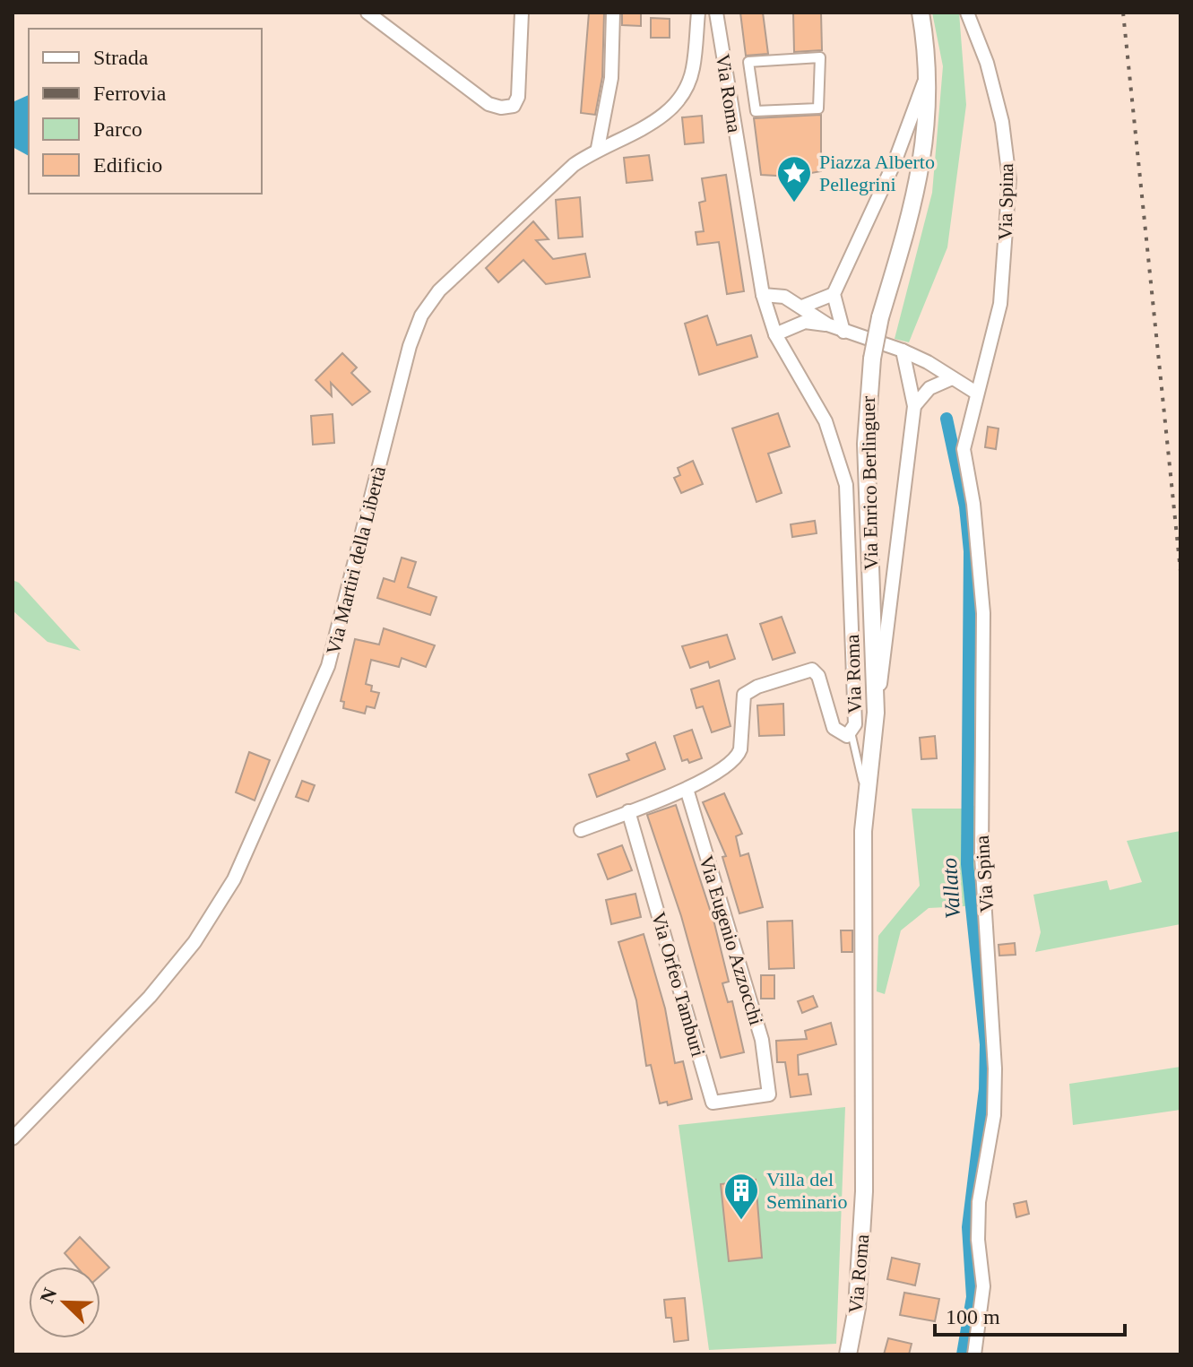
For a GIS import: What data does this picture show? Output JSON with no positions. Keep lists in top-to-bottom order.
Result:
{
  "streets": {
    "main road": ["Via Roma", "Via Enrico Berlinguer"],
    "street": [
      "Via Spina",
      "Via Martiri della Libertà",
      "Via Eugenio Azzocchi",
      "Via Orfeo Tamburi"
    ]
  },
  "crossings": [
    ["Via Roma", "Via Enrico Berlinguer"],
    ["Via Eugenio Azzocchi", "Via Orfeo Tamburi"]
  ],
  "water": ["Vallato"],
  "places": {
    "place": ["Piazza Alberto Pellegrini"],
    "building": ["Villa del Seminario"]
  },
  "legend": [
    "Strada",
    "Ferrovia",
    "Parco",
    "Edificio"
  ],
  "scale_bar": "100 m",
  "north": "top left"
}
